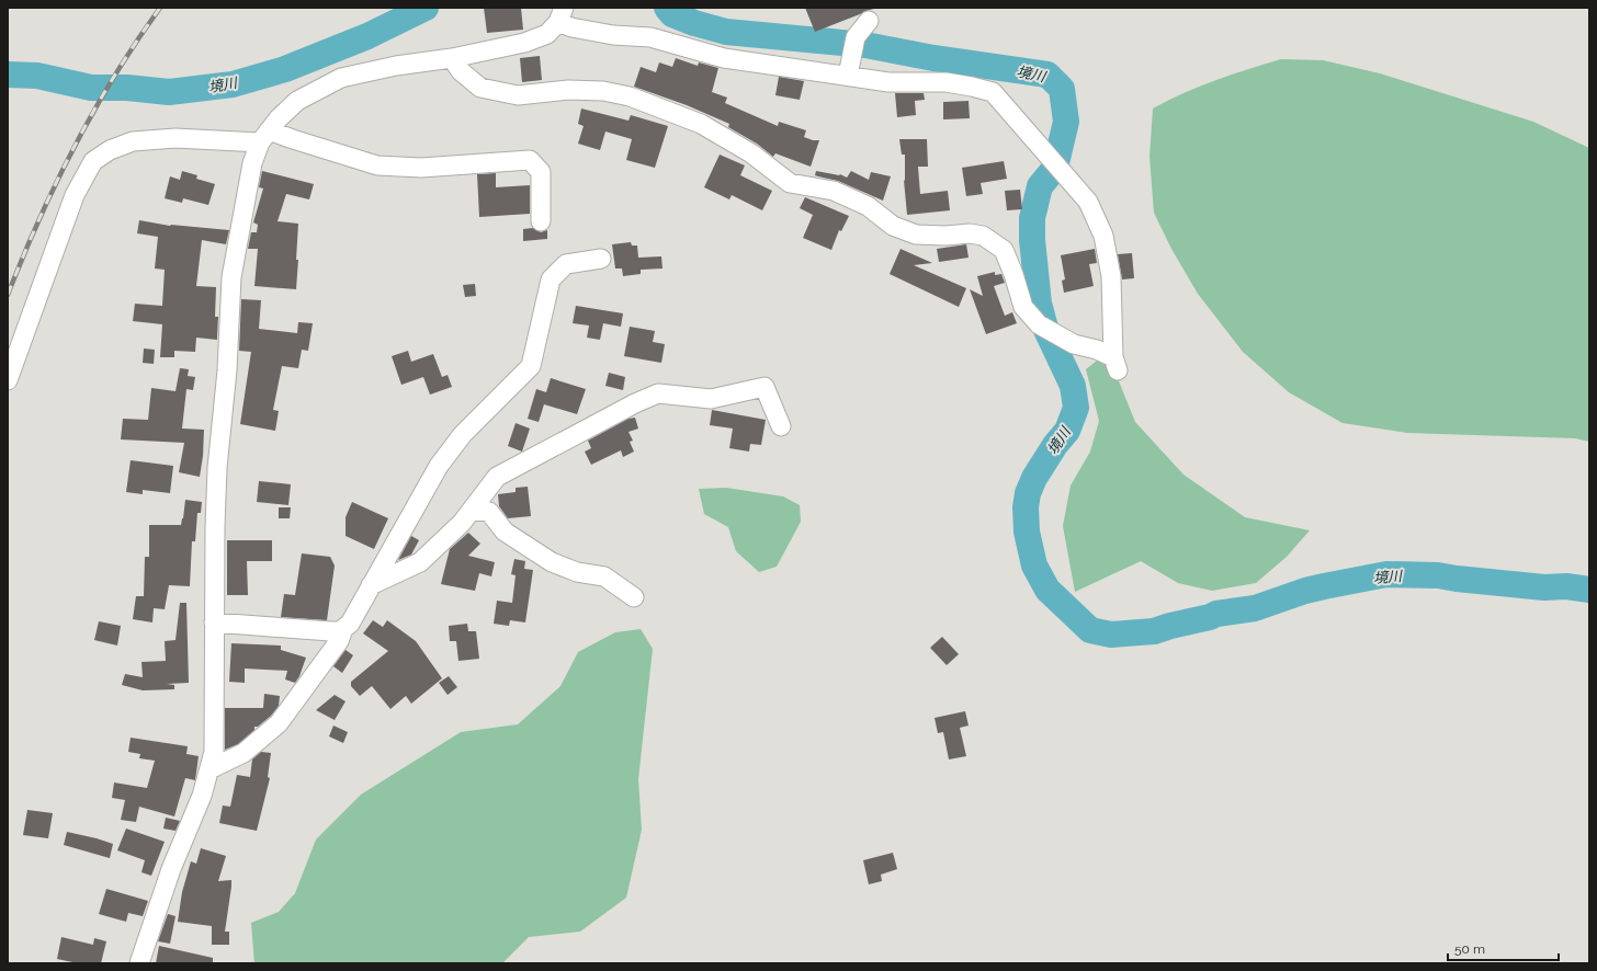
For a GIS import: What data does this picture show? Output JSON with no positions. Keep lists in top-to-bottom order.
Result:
{
  "water": ["境川"],
  "scale_bar": "50 m"
}
